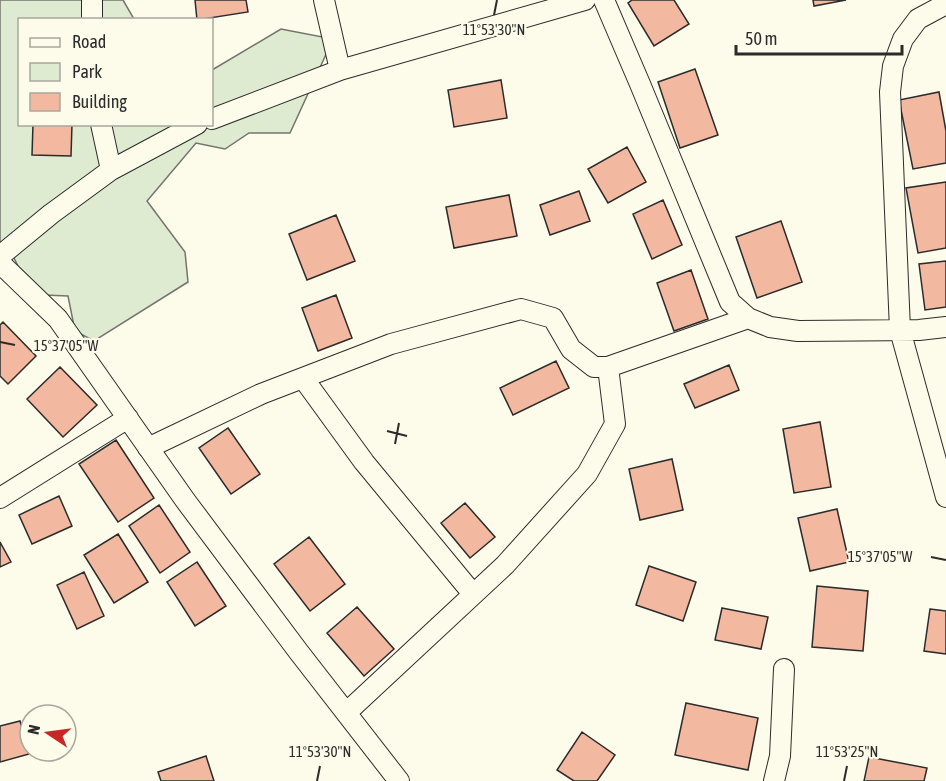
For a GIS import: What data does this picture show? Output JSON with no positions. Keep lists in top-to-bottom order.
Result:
{
  "legend": ["Road", "Park", "Building"],
  "scale_bar": "50 m",
  "north": "left",
  "coordinates": ["11°53'30\"N", "15°37'05\"W", "11°53'25\"N"]
}
